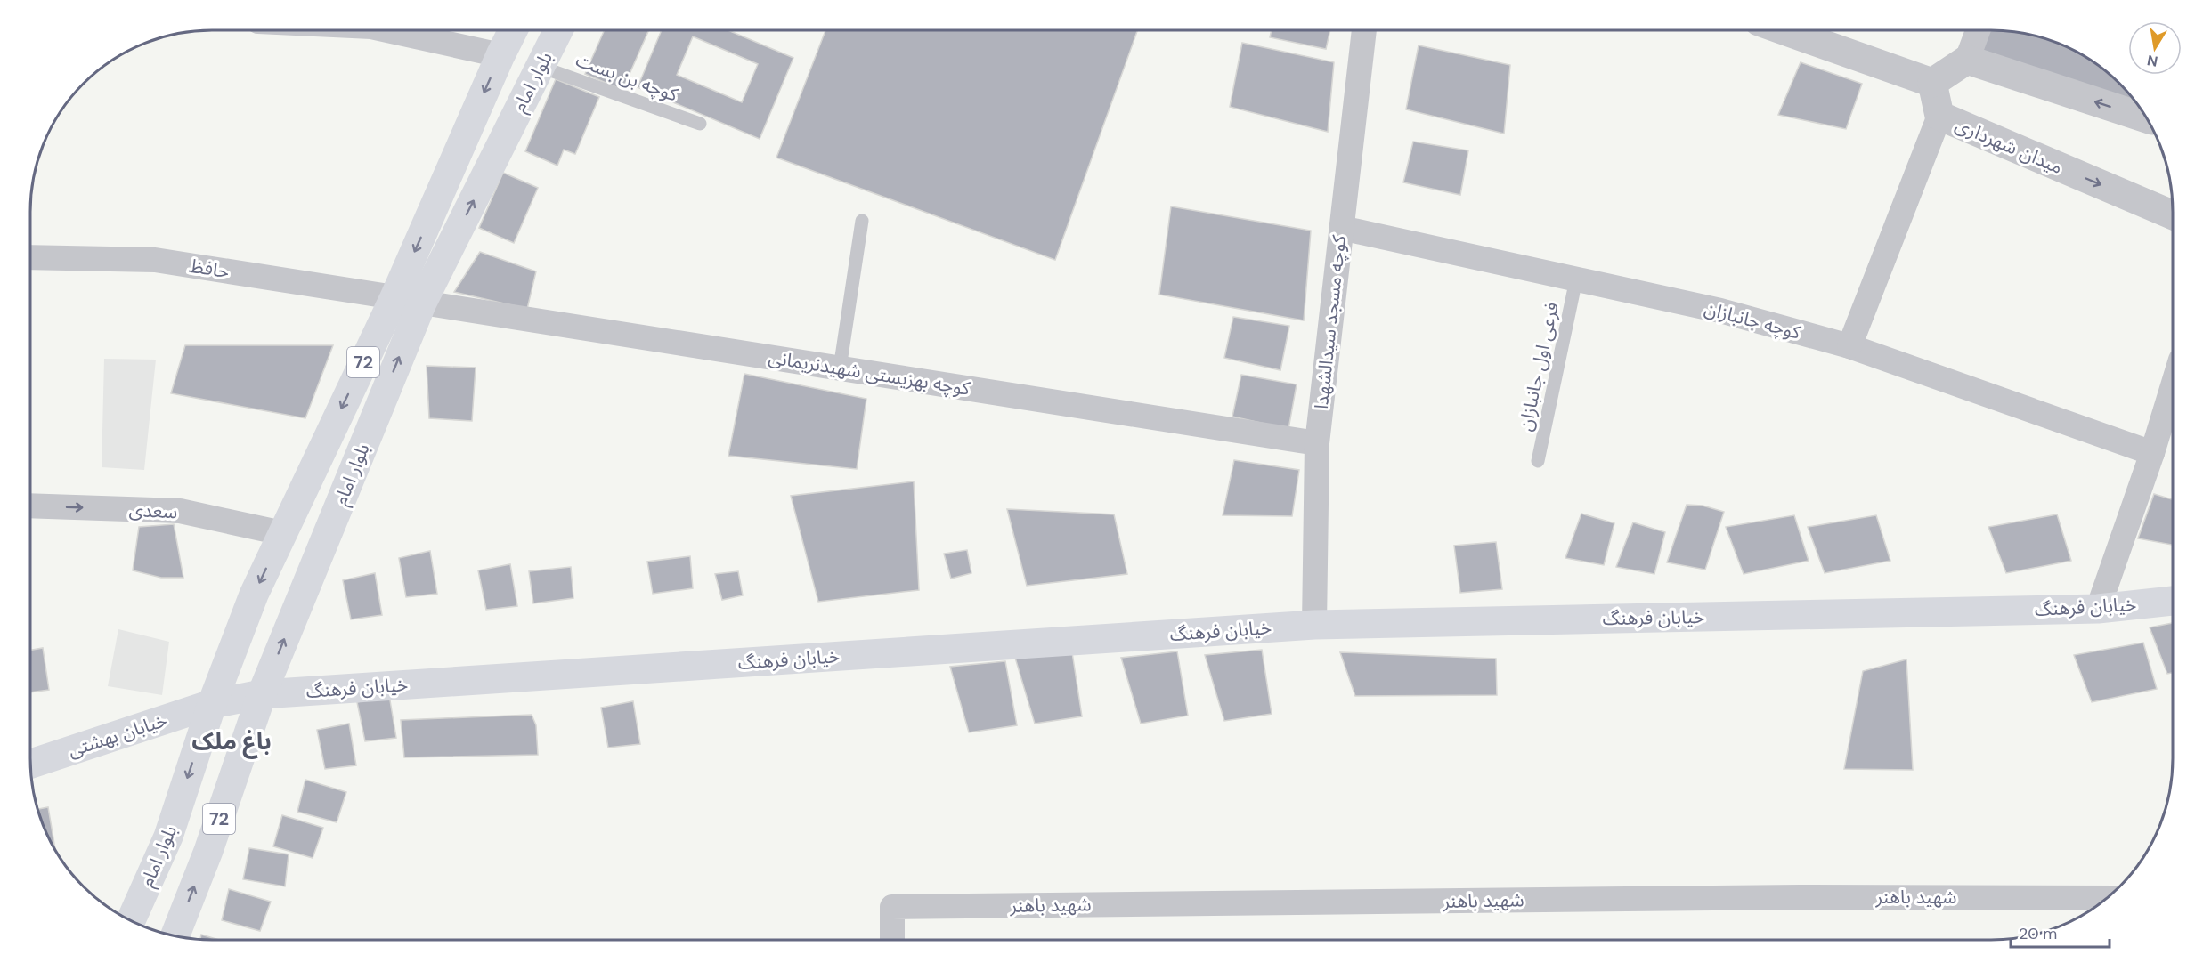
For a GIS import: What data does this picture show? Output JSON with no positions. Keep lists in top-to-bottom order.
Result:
{
  "streets": {
    "main road": [
      "بلوار امام",
      "72",
      "خیابان فرهنگ",
      "خیابان بهشتی"
    ],
    "street": [
      "میدان شهرداری",
      "حافظ",
      "کوچه جانبازان",
      "کوچه مسجد سیدالشهدا",
      "کوچه بهزیستی شهیدنریمانی",
      "سعدی",
      "شهید باهنر"
    ],
    "lane": ["کوچه بن بست", "فرعی اول جانبازان"]
  },
  "crossings": [
    ["کوچه بن بست", "بلوار امام"],
    ["بلوار امام", "حافظ"],
    ["بلوار امام", "کوچه بهزیستی شهیدنریمانی"],
    ["بلوار امام", "سعدی"],
    ["بلوار امام", "خیابان فرهنگ"],
    ["بلوار امام", "خیابان بهشتی"],
    ["حافظ", "کوچه بهزیستی شهیدنریمانی"],
    ["کوچه جانبازان", "کوچه مسجد سیدالشهدا"],
    ["کوچه جانبازان", "فرعی اول جانبازان"],
    ["کوچه مسجد سیدالشهدا", "کوچه بهزیستی شهیدنریمانی"],
    ["کوچه مسجد سیدالشهدا", "خیابان فرهنگ"],
    ["خیابان فرهنگ", "خیابان بهشتی"]
  ],
  "one_way": ["سعدی"],
  "districts": ["باغ ملک"],
  "scale_bar": "20 m",
  "north": "bottom"
}
